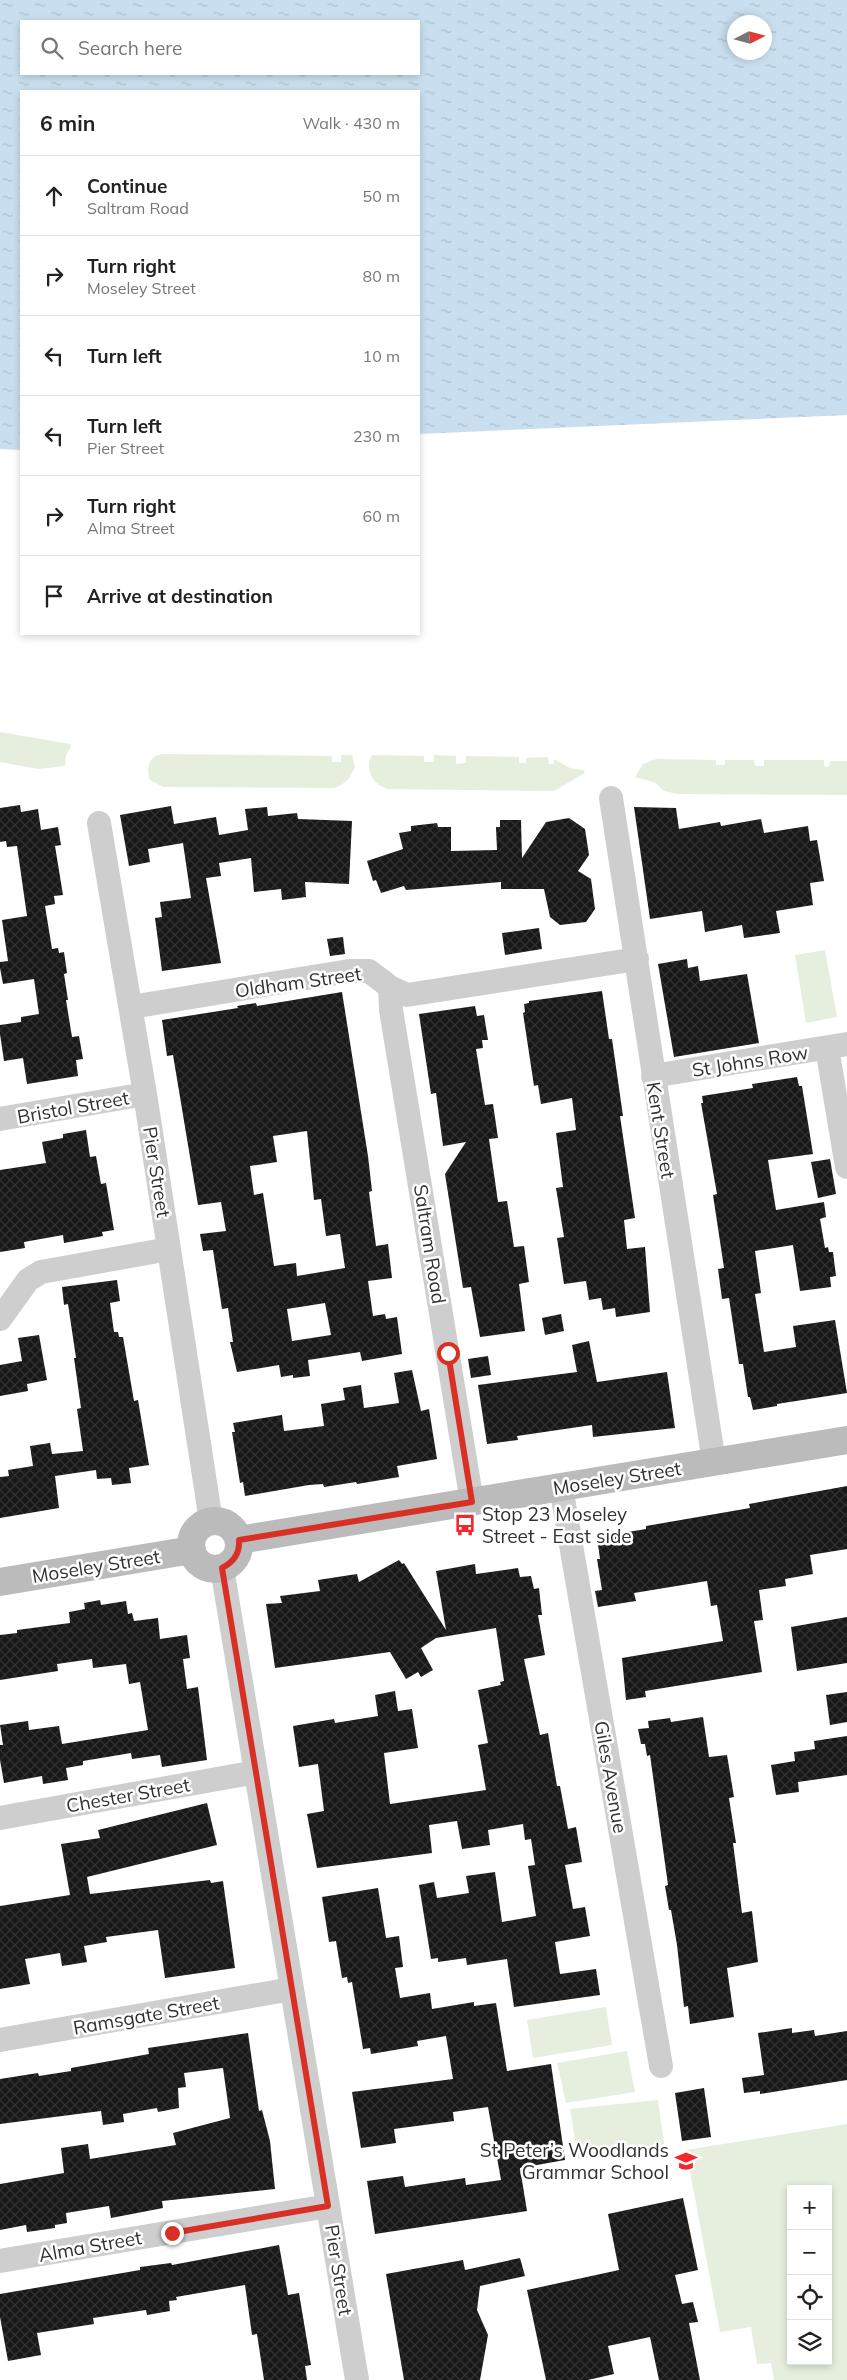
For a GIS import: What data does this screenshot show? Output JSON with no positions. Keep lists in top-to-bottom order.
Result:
{
  "streets": {
    "street": [
      "Oldham Street",
      "St Johns Row",
      "Bristol Street",
      "Kent Street",
      "Pier Street",
      "Saltram Road",
      "Moseley Street",
      "Giles Avenue",
      "Chester Street",
      "Ramsgate Street",
      "Alma Street"
    ]
  },
  "crossings": [
    ["Oldham Street", "Kent Street"],
    ["Oldham Street", "Pier Street"],
    ["Oldham Street", "Saltram Road"],
    ["St Johns Row", "Kent Street"],
    ["Bristol Street", "Pier Street"],
    ["Kent Street", "Moseley Street"],
    ["Pier Street", "Moseley Street"],
    ["Pier Street", "Chester Street"],
    ["Pier Street", "Ramsgate Street"],
    ["Pier Street", "Alma Street"],
    ["Saltram Road", "Moseley Street"],
    ["Moseley Street", "Giles Avenue"]
  ],
  "places": {
    "bus stop": ["Stop 23 Moseley Street - East side"],
    "school or university": ["St Peter’s Woodlands Grammar School"]
  },
  "north": "right",
  "page": {
    "search": "Search here",
    "heading": ["6 min", "Walk · 430 m"],
    "list": [
      ["Continue", "Saltram Road", "50 m"],
      ["Turn right", "Moseley Street", "80 m"],
      ["Turn left", "10 m"],
      ["Turn left", "Pier Street", "230 m"],
      ["Turn right", "Alma Street", "60 m"],
      "Arrive at destination"
    ],
    "map_buttons": ["+", "−"]
  }
}
